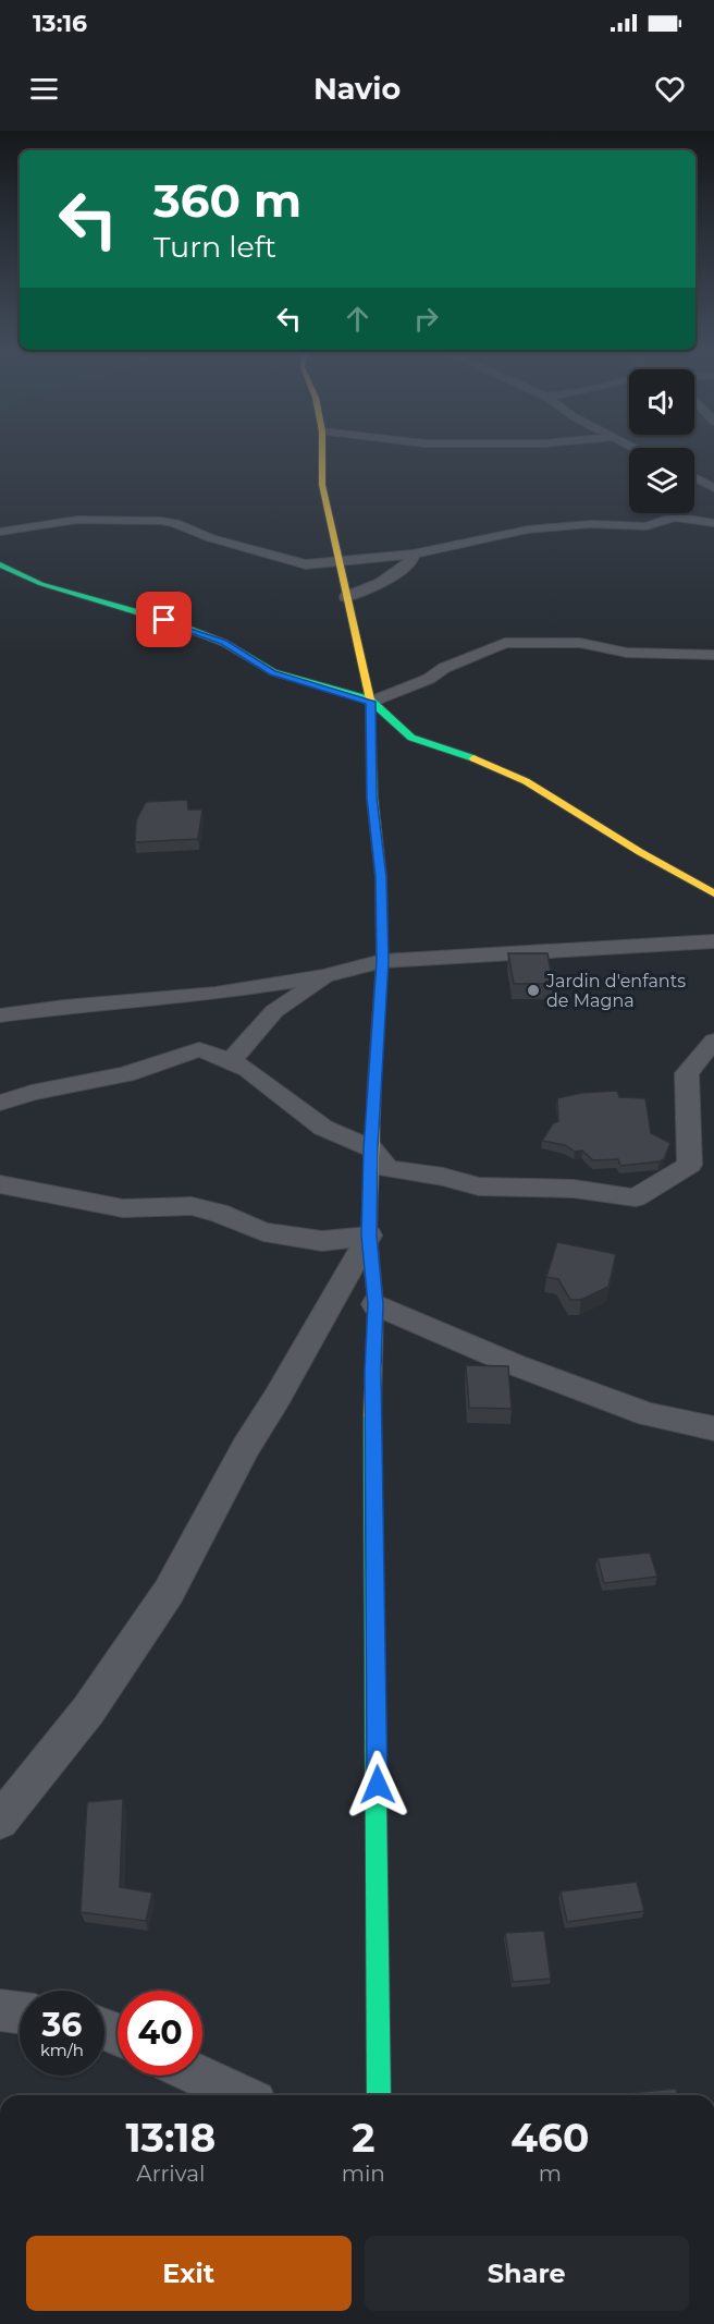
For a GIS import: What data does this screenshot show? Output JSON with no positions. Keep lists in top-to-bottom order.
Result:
{
  "places": ["Jardin d'enfants de Magna"],
  "page": {
    "status": "13:16",
    "header": "Navio",
    "turn": ["360 m", "Turn left"],
    "speed": "36 km/h",
    "limit": "40",
    "eta": [
      "13:18",
      "Arrival",
      "2",
      "min",
      "460",
      "m"
    ],
    "buttons": ["Exit", "Share"]
  }
}
